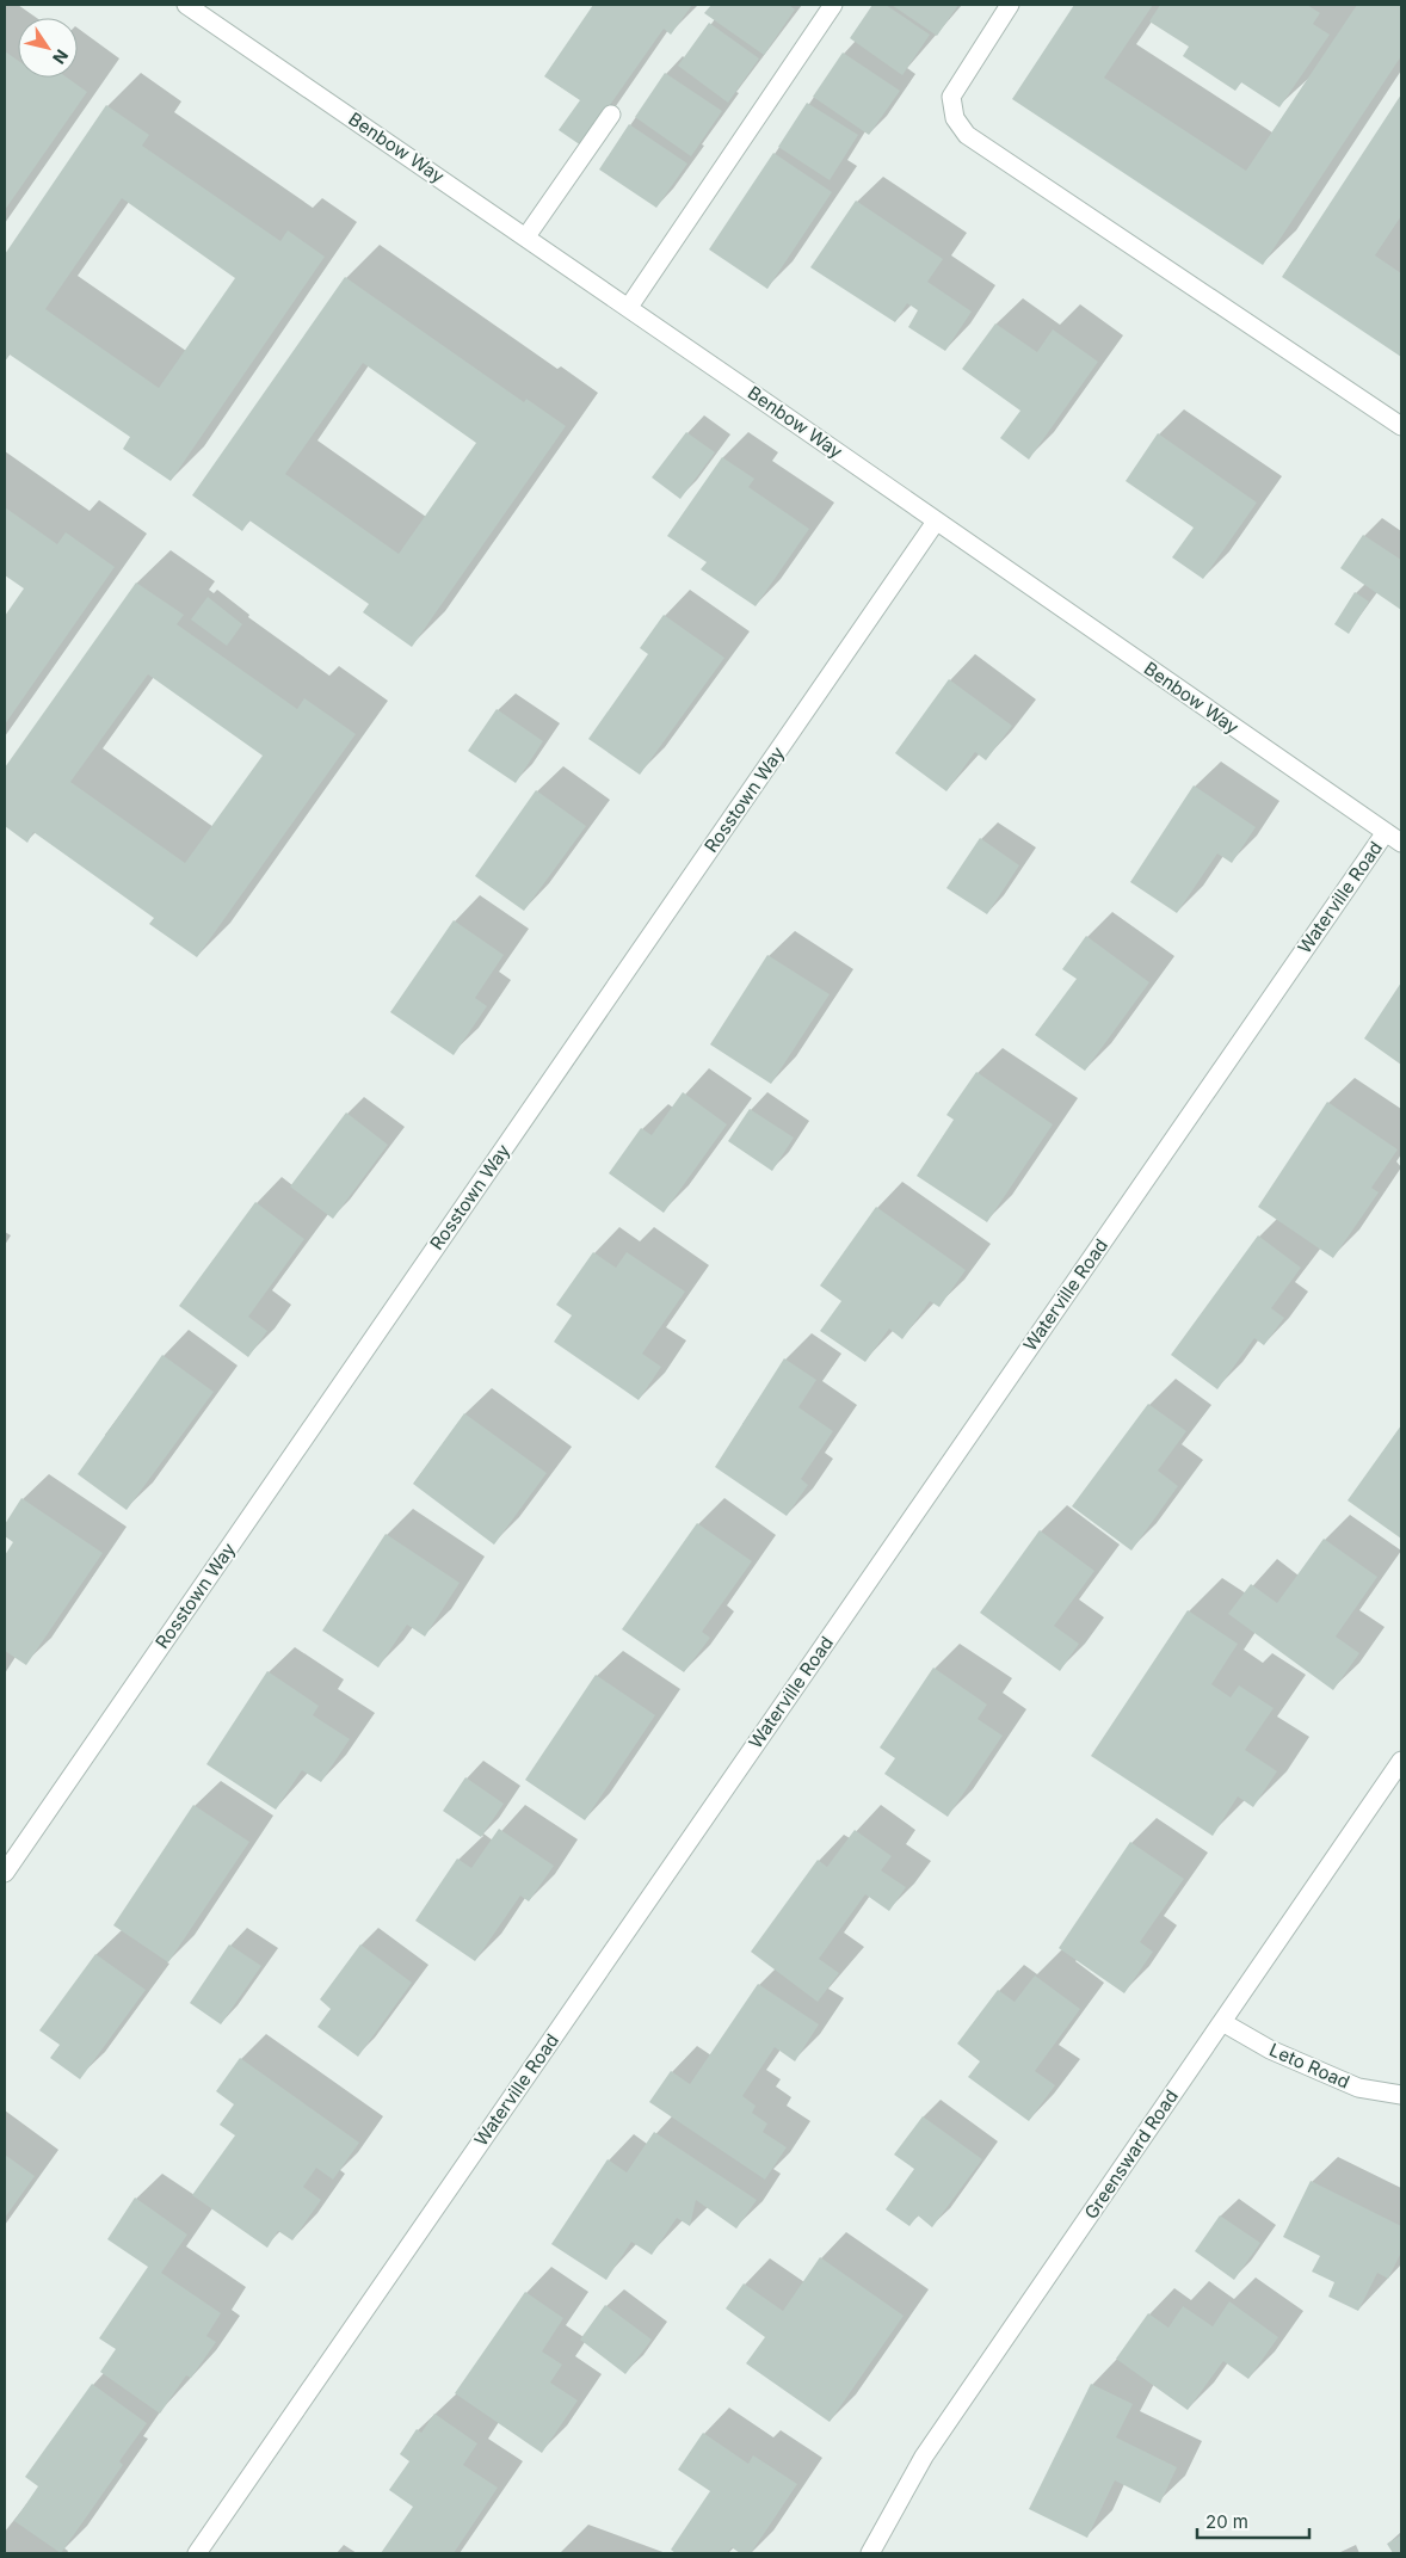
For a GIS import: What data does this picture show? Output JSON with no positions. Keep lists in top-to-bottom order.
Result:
{
  "streets": {
    "street": [
      "Benbow Way",
      "Rosstown Way",
      "Waterville Road",
      "Leto Road",
      "Greensward Road"
    ]
  },
  "crossings": [
    ["Benbow Way", "Rosstown Way"],
    ["Benbow Way", "Waterville Road"],
    ["Leto Road", "Greensward Road"]
  ],
  "scale_bar": "20 m",
  "north": "bottom right"
}
